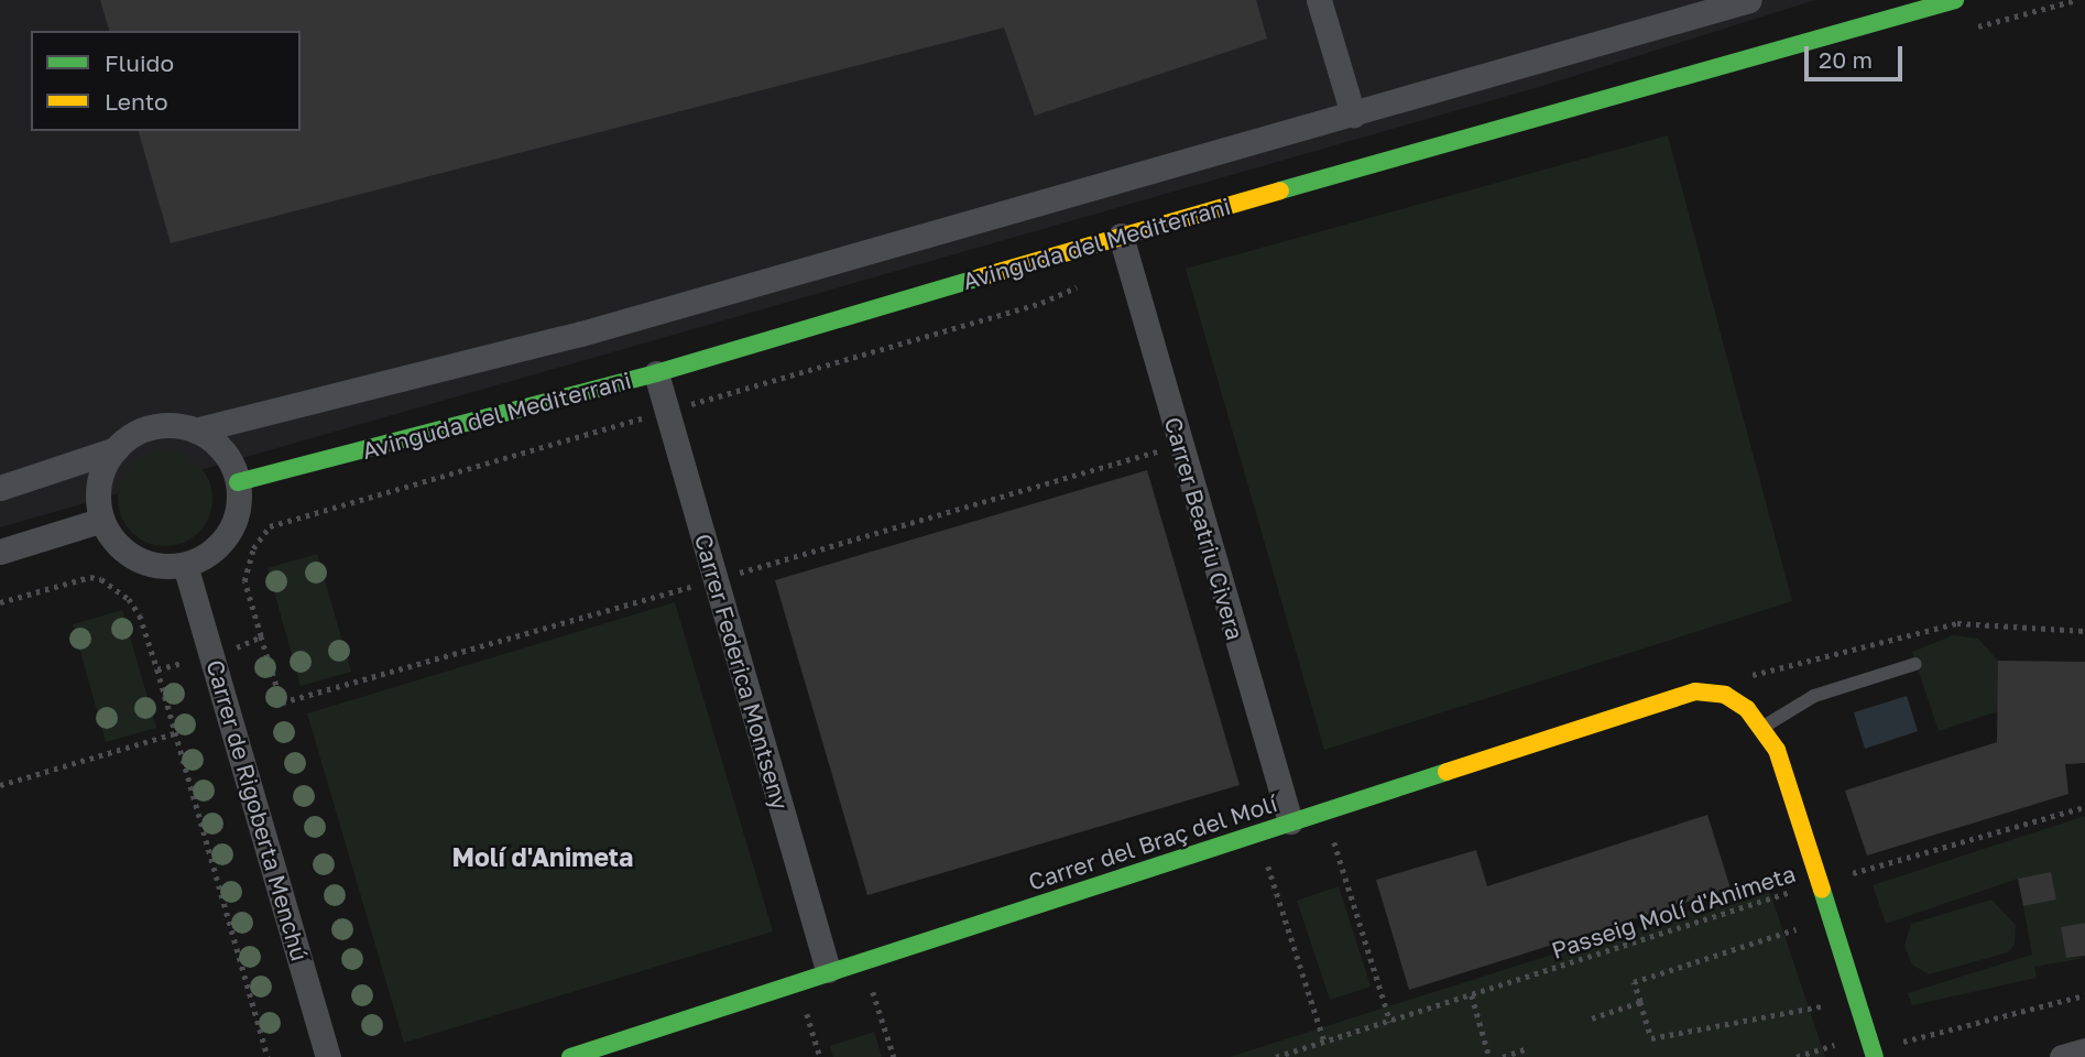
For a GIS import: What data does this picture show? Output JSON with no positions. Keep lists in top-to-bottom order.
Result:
{
  "streets": {
    "street": [
      "Avinguda del Mediterrani",
      "Carrer Beatriu Civera",
      "Carrer Federica Montseny",
      "Carrer de Rigoberta Menchú",
      "Carrer del Braç del Molí"
    ],
    "path": ["Passeig Molí d'Animeta"]
  },
  "crossings": [
    ["Avinguda del Mediterrani", "Carrer Beatriu Civera"],
    ["Avinguda del Mediterrani", "Carrer Federica Montseny"],
    ["Avinguda del Mediterrani", "Carrer de Rigoberta Menchú"],
    ["Carrer Beatriu Civera", "Carrer del Braç del Molí"],
    ["Carrer Federica Montseny", "Carrer del Braç del Molí"]
  ],
  "districts": ["Molí d'Animeta"],
  "legend": ["Fluido", "Lento"],
  "scale_bar": "20 m"
}
